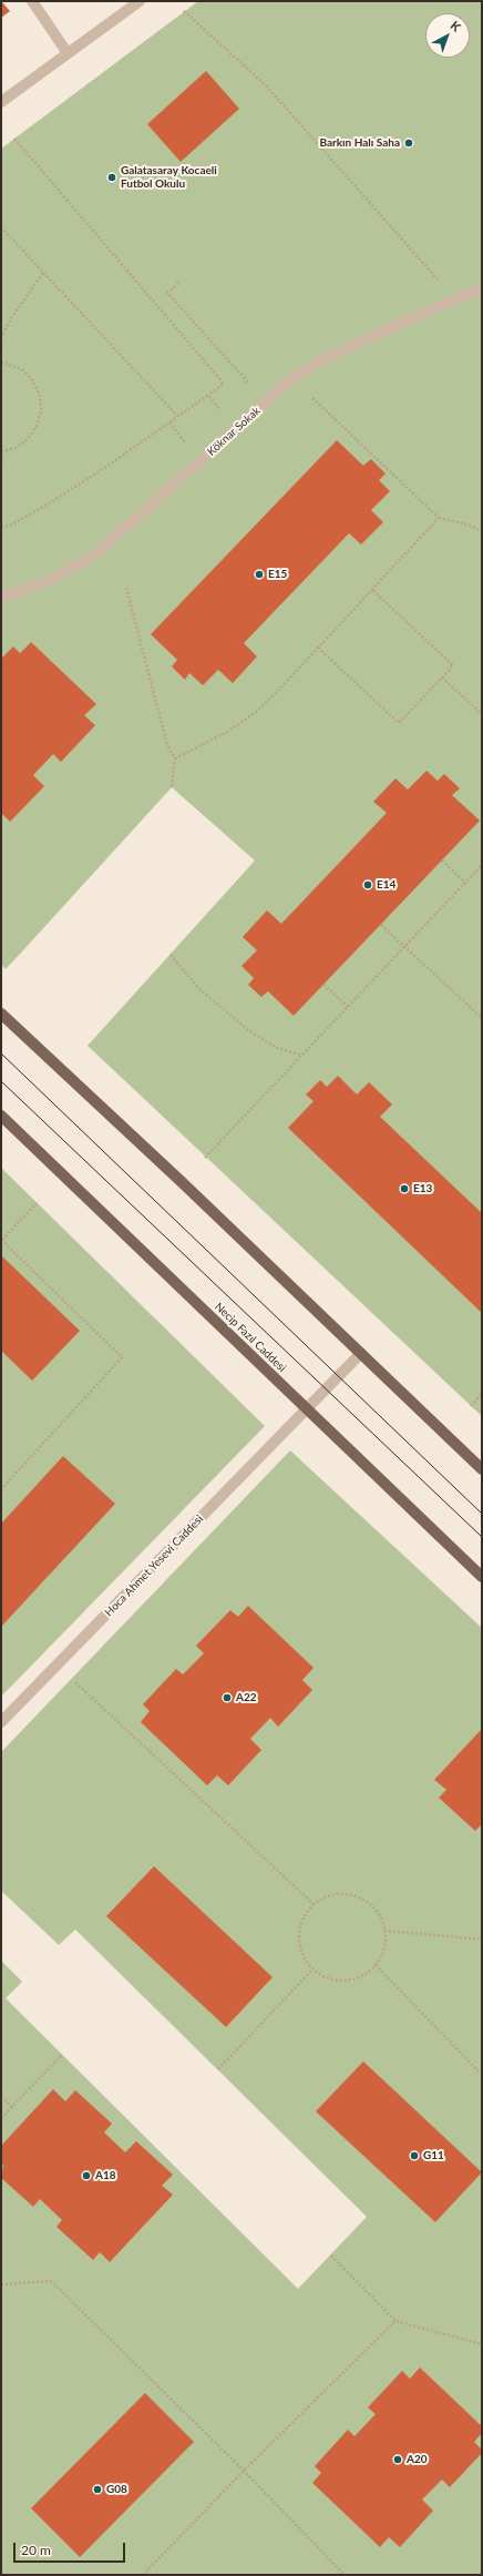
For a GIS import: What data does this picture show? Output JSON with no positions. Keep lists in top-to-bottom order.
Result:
{
  "streets": {
    "main road": ["Necip Fazıl Caddesi"],
    "street": ["Köknar Sokak", "Hoca Ahmet Yesevi Caddesi"]
  },
  "crossings": [
    ["Necip Fazıl Caddesi", "Hoca Ahmet Yesevi Caddesi"]
  ],
  "places": [
    "Barkın Halı Saha",
    "Galatasaray Kocaeli Futbol Okulu",
    "E15",
    "E14",
    "E13",
    "A22",
    "G11",
    "A18",
    "A20",
    "G08"
  ],
  "scale_bar": "20 m",
  "north": "top right"
}
